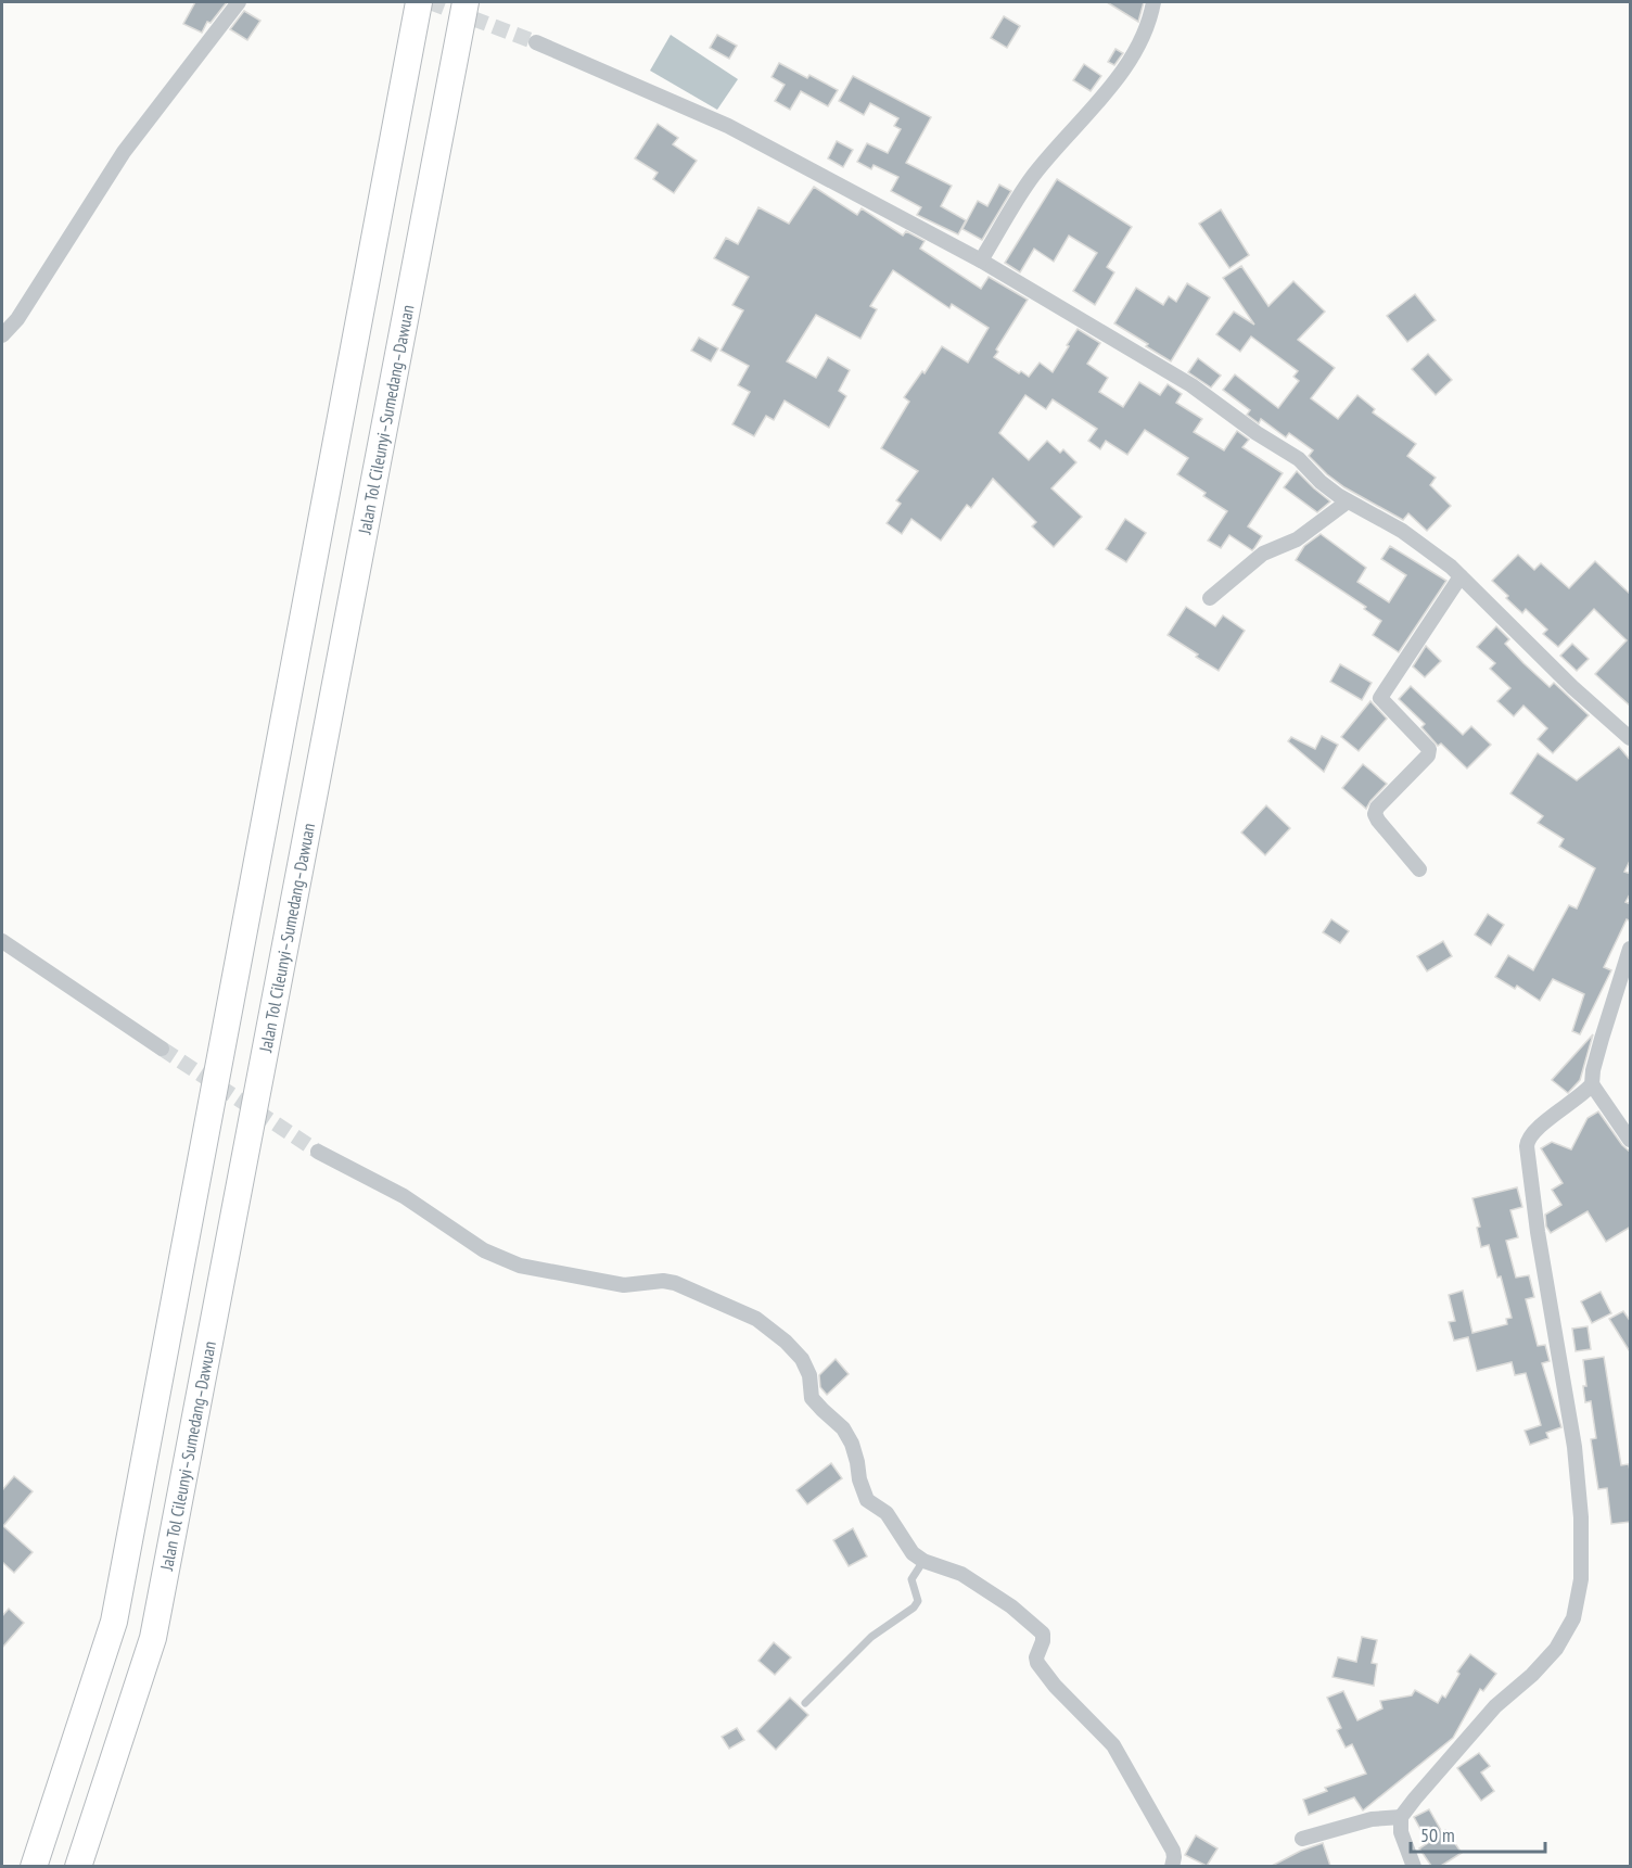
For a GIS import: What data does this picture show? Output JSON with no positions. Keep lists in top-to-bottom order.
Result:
{
  "streets": {
    "highway": ["Jalan Tol Cileunyi–Sumedang–Dawuan"]
  },
  "scale_bar": "50 m"
}
